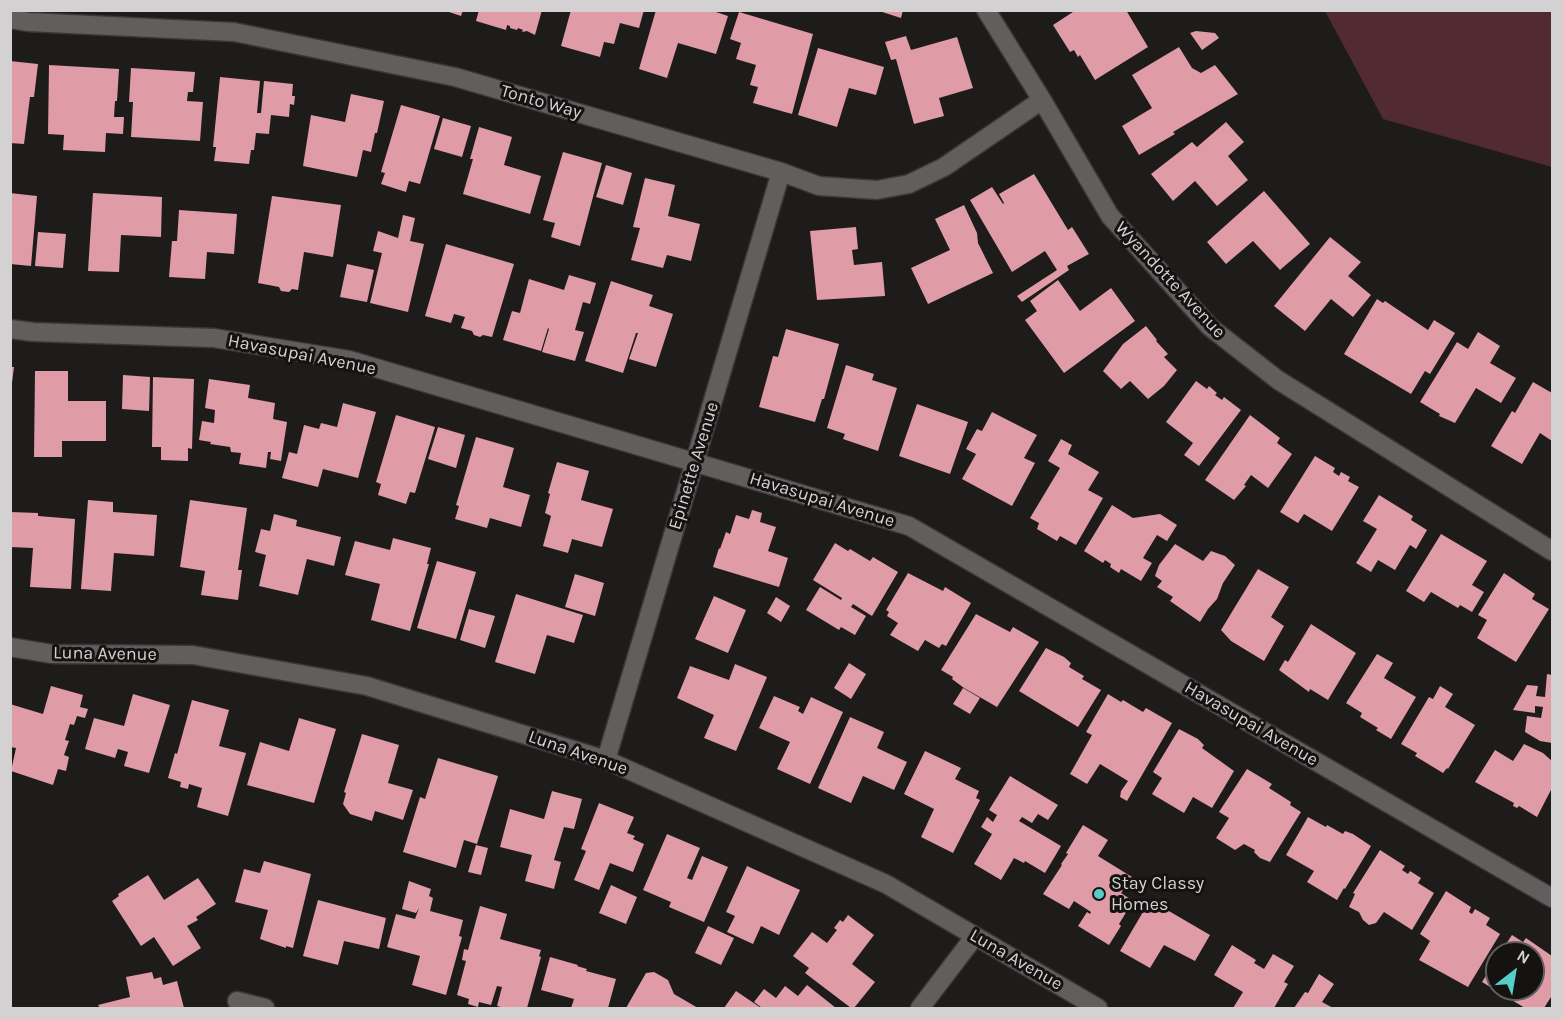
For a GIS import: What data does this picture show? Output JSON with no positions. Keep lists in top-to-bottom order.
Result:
{
  "streets": {
    "street": [
      "Tonto Way",
      "Wyandotte Avenue",
      "Havasupai Avenue",
      "Epinette Avenue",
      "Luna Avenue"
    ]
  },
  "crossings": [
    ["Tonto Way", "Wyandotte Avenue"],
    ["Tonto Way", "Epinette Avenue"],
    ["Havasupai Avenue", "Epinette Avenue"],
    ["Epinette Avenue", "Luna Avenue"]
  ],
  "places": ["Stay Classy Homes"],
  "north": "top right"
}
